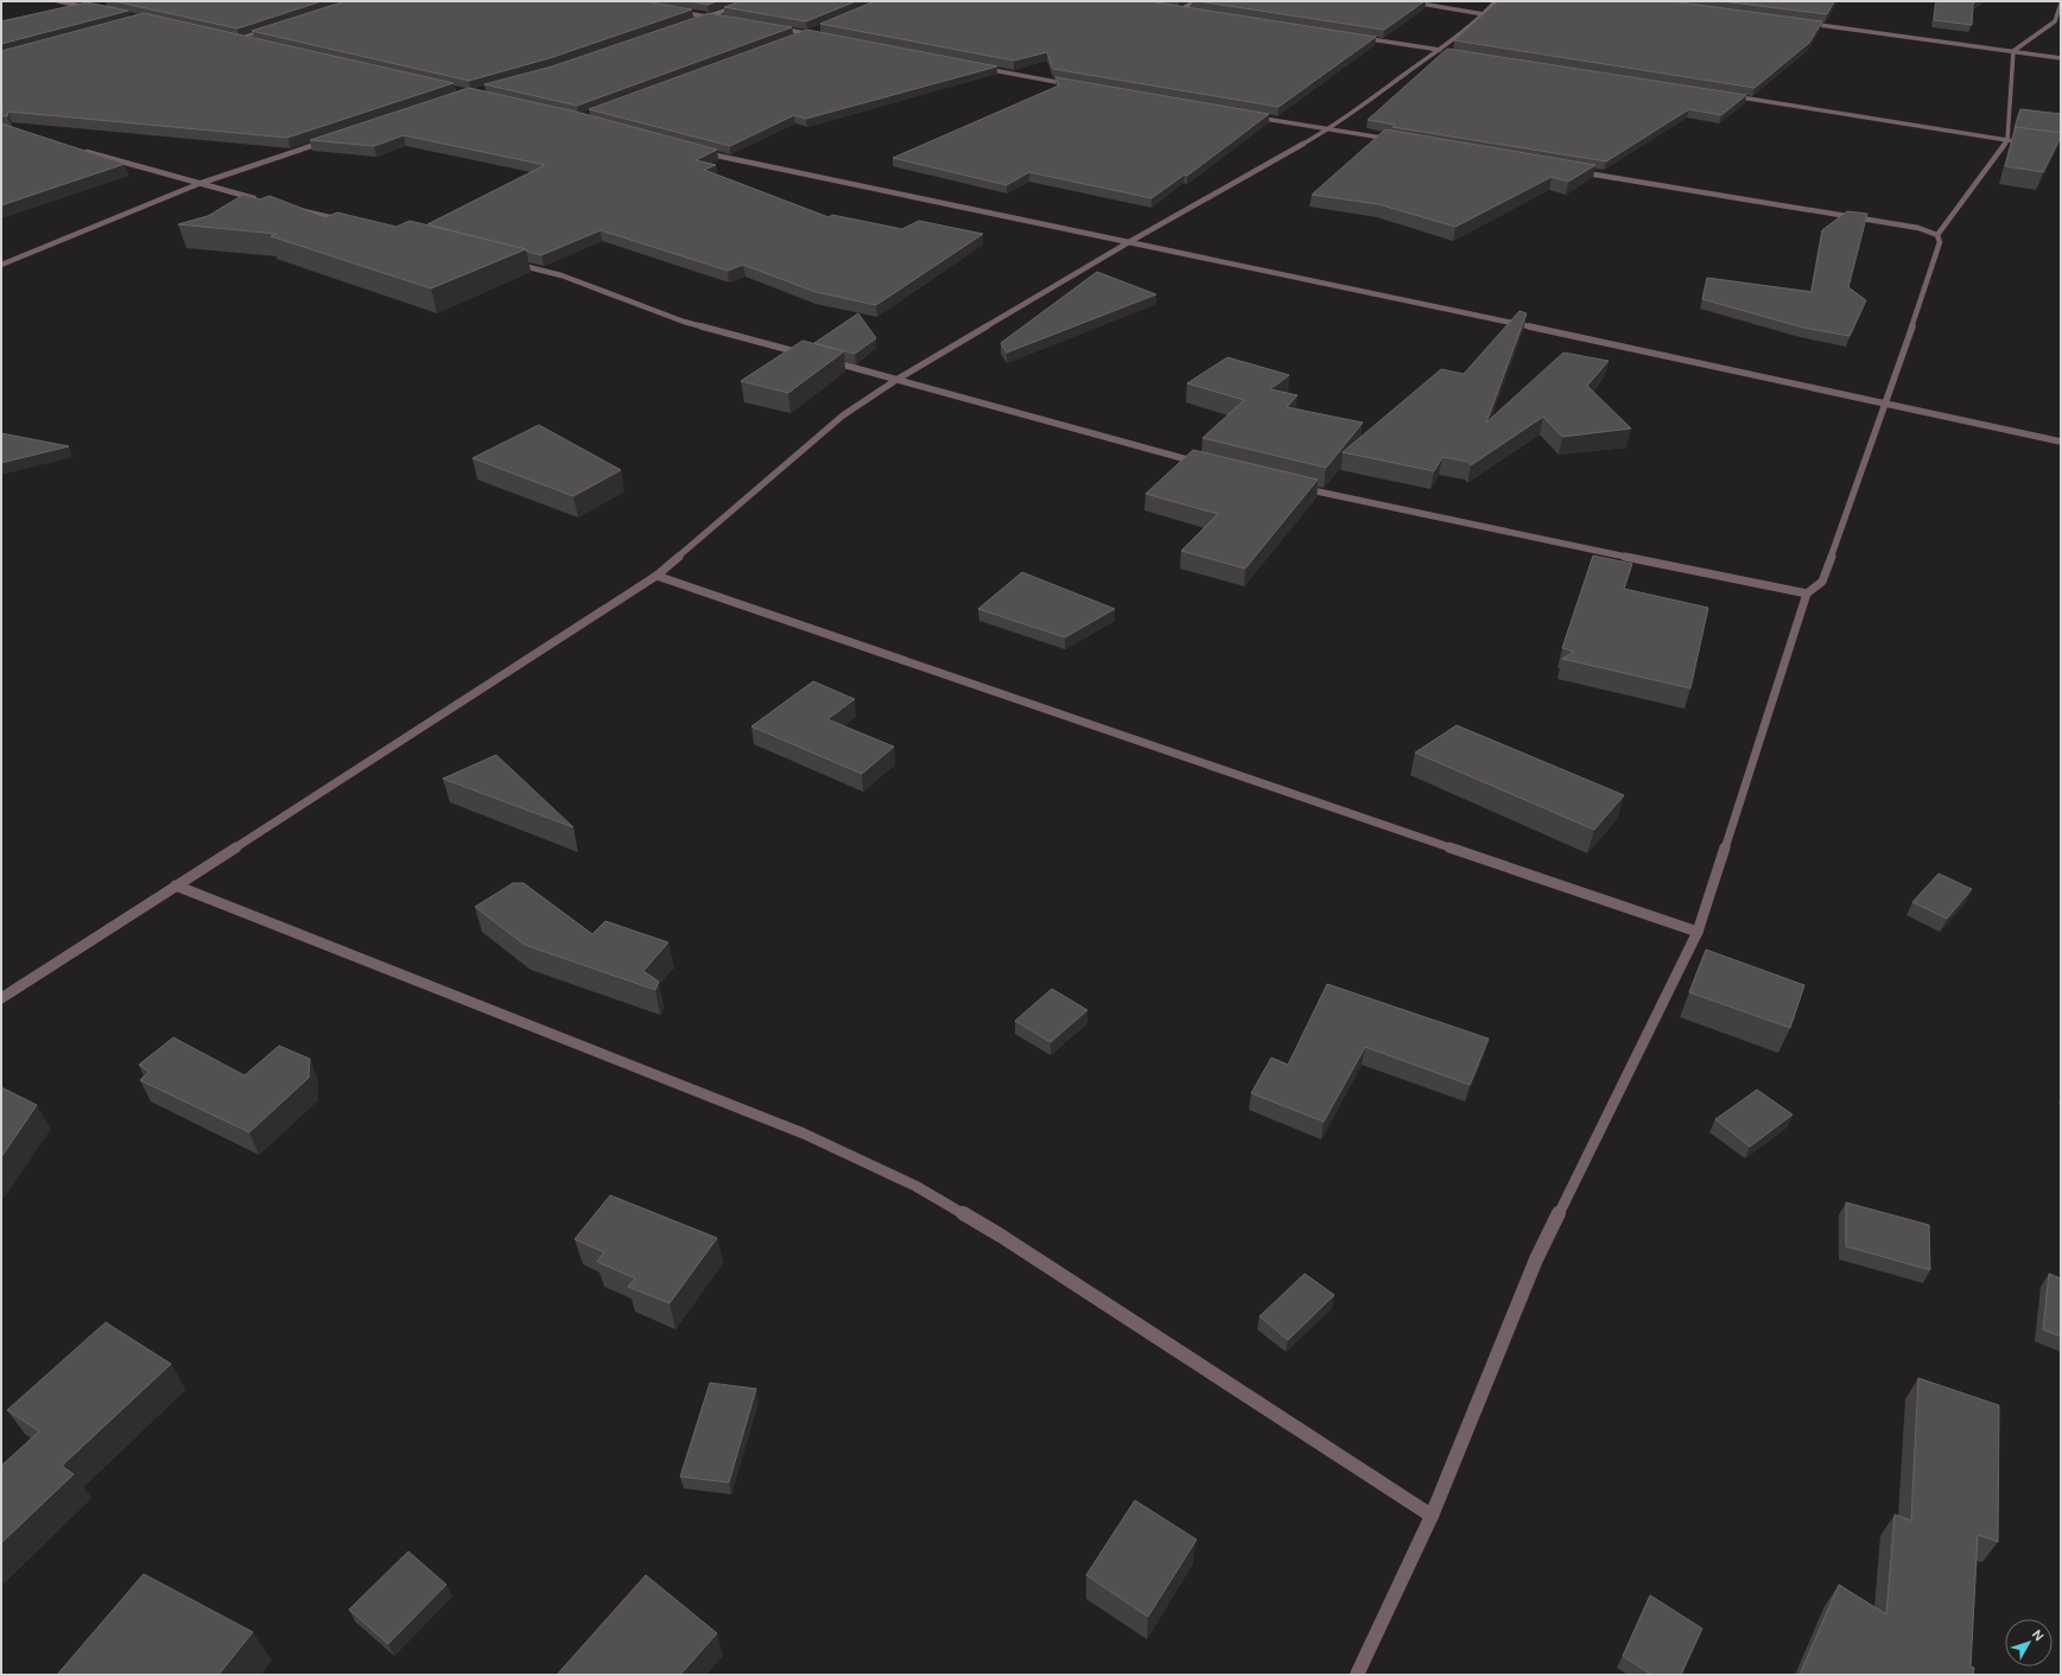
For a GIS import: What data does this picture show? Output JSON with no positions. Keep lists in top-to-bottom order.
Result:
{
  "north": "top right"
}
